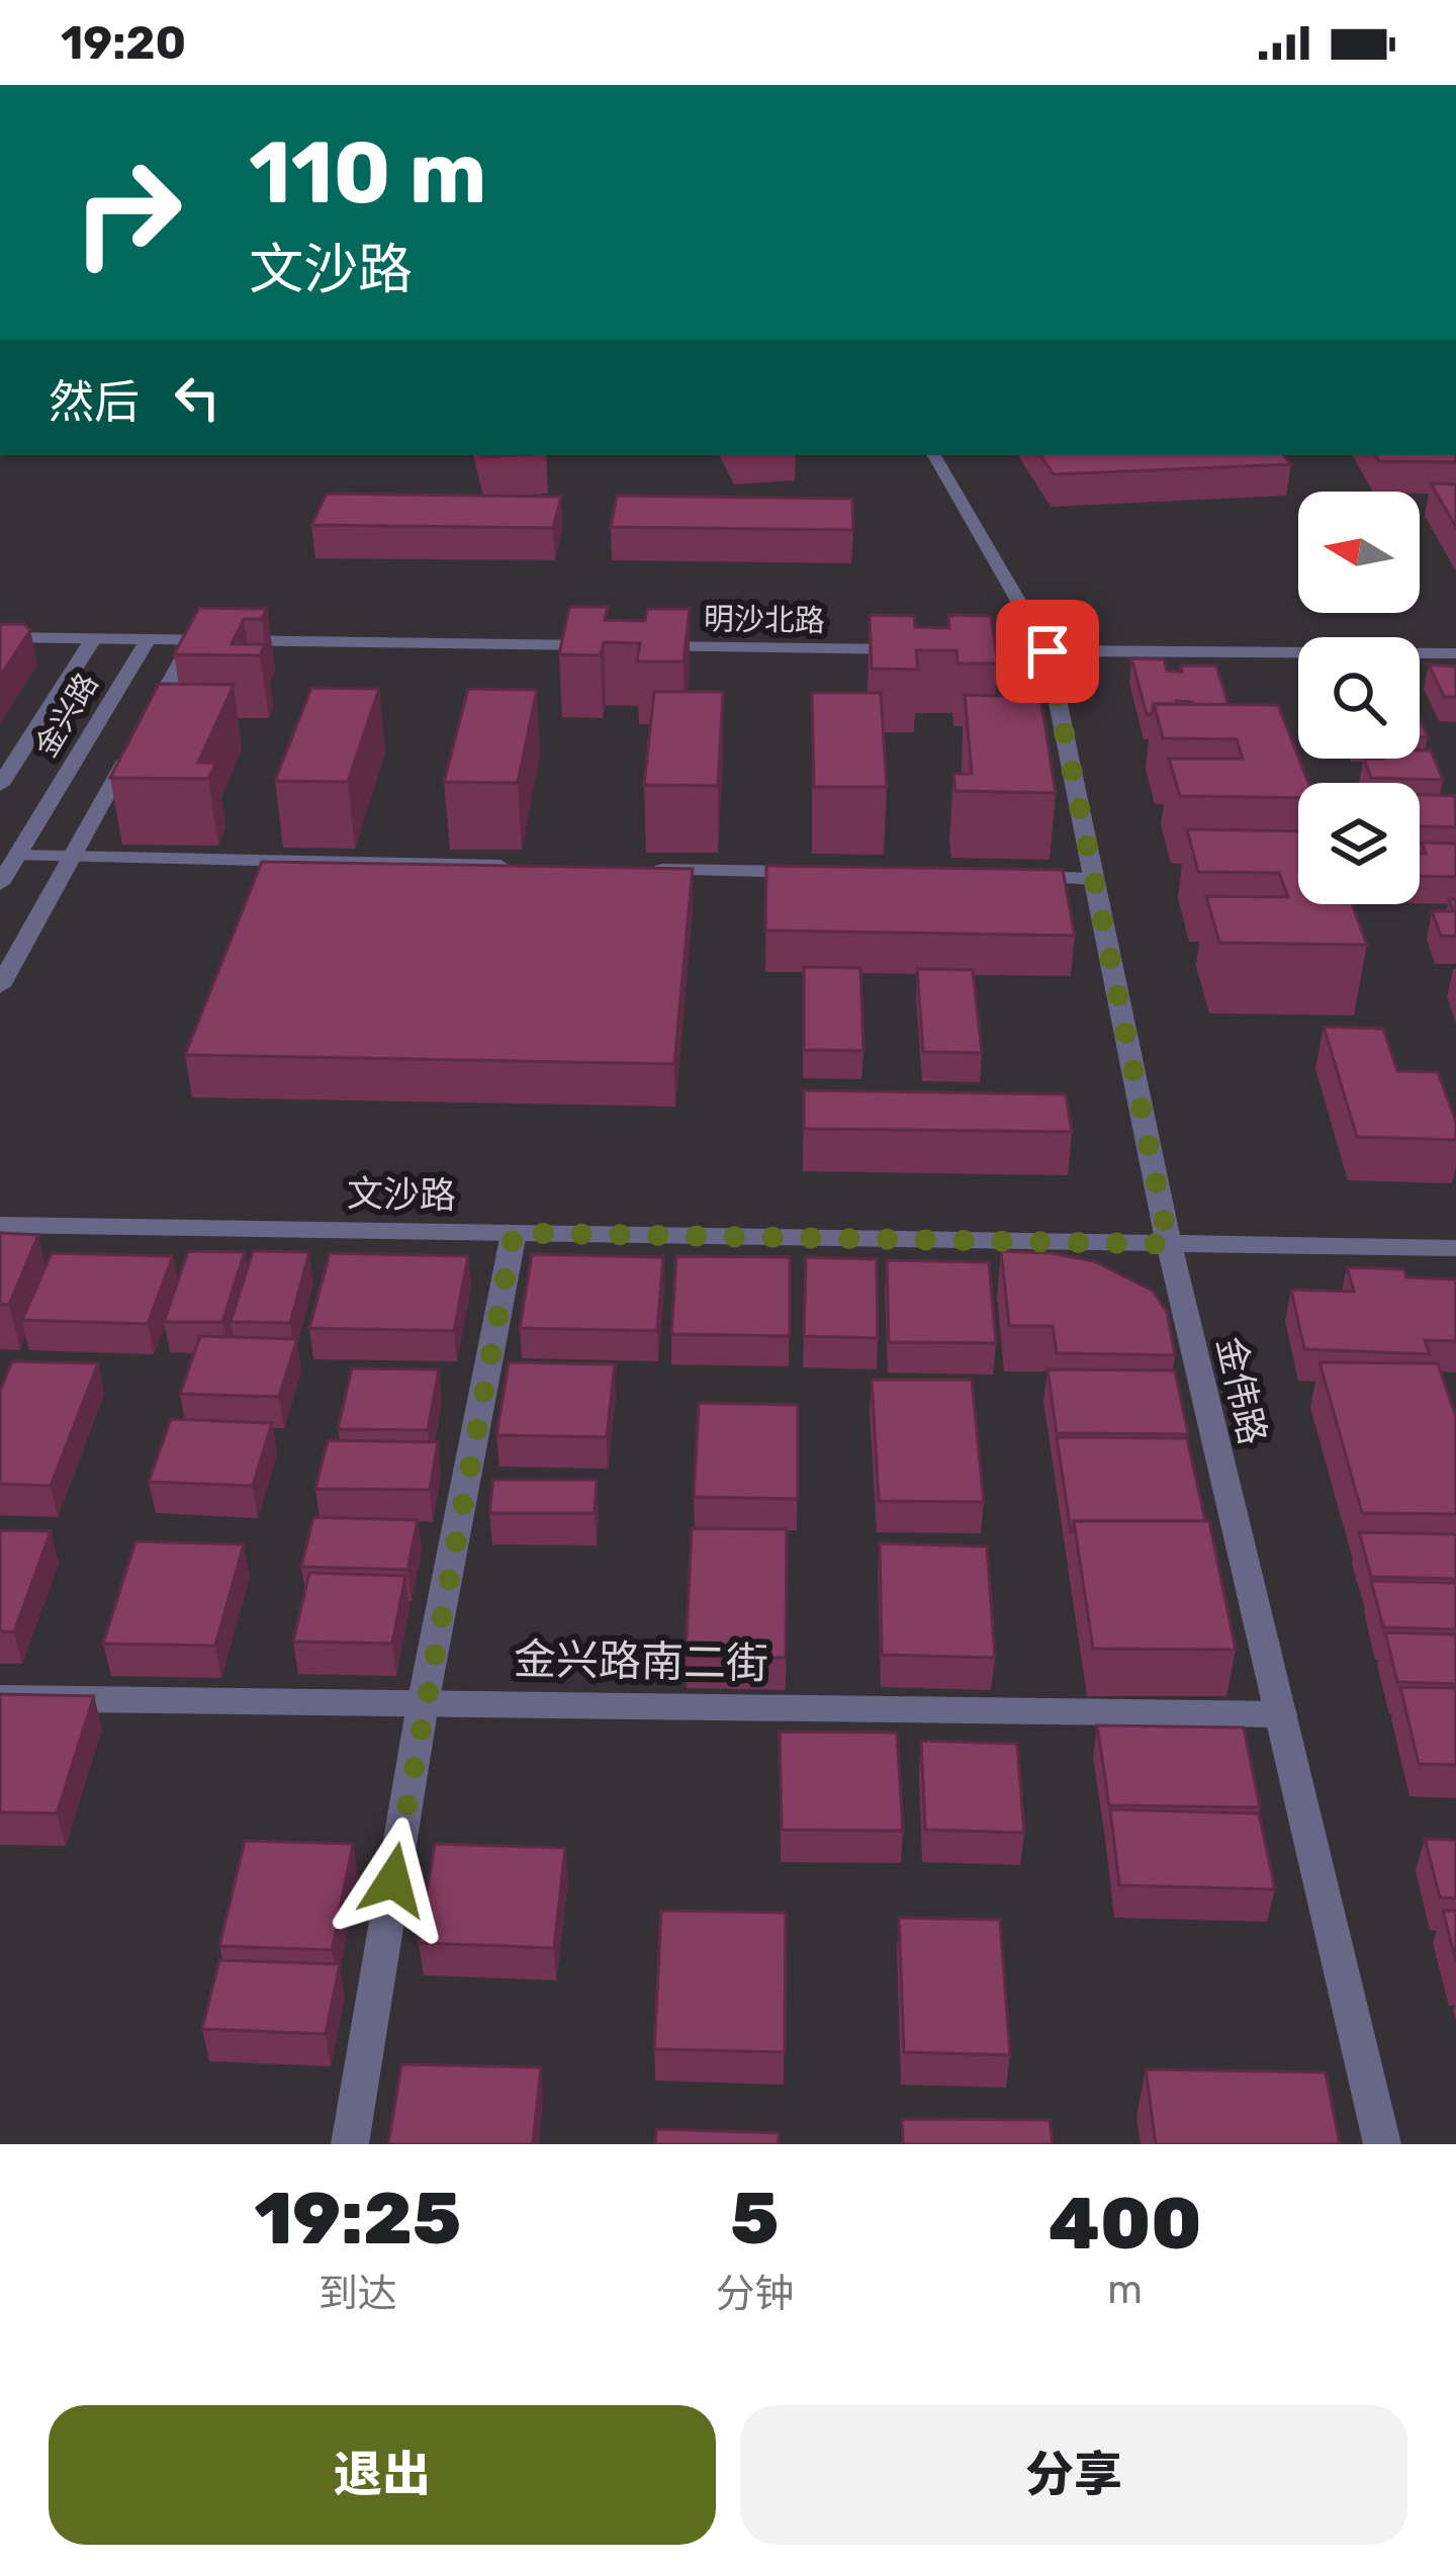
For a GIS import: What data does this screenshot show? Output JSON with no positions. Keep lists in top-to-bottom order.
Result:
{
  "streets": {
    "street": [
      "明沙北路",
      "金兴路",
      "文沙路",
      "金伟路",
      "金兴路南二街"
    ]
  },
  "crossings": [
    ["文沙路", "金伟路"],
    ["金伟路", "金兴路南二街"]
  ],
  "north": "left",
  "page": {
    "status": "19:20",
    "turn": ["110 m", "文沙路"],
    "then": "然后",
    "eta": [
      "19:25",
      "到达",
      "5",
      "分钟",
      "400",
      "m"
    ],
    "buttons": ["退出", "分享"]
  }
}
